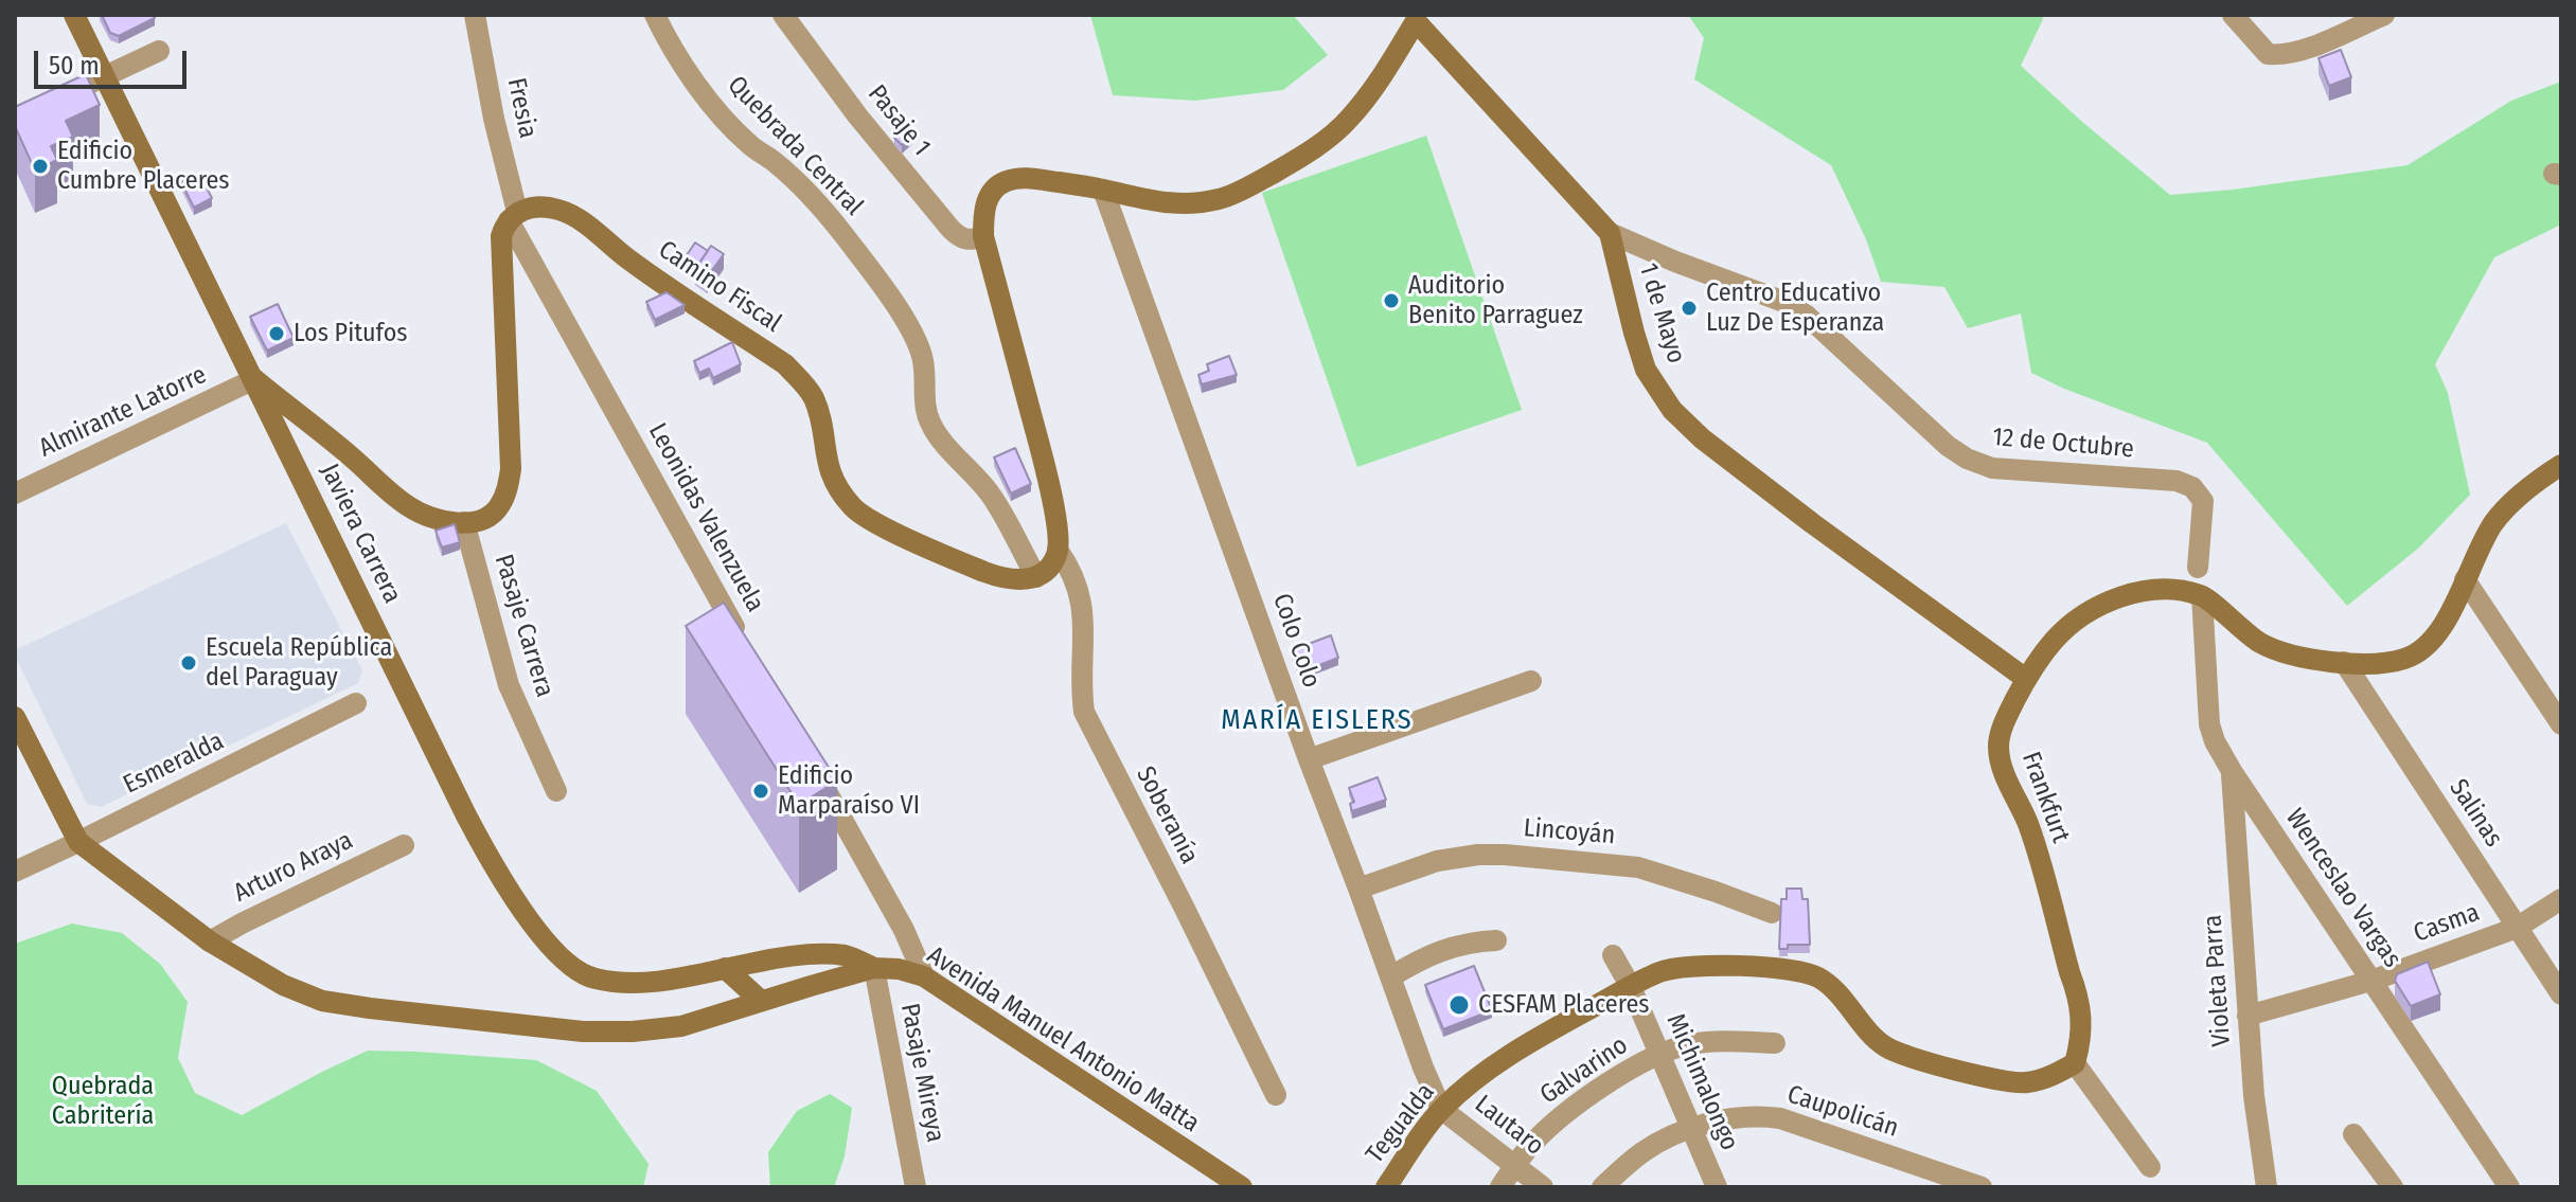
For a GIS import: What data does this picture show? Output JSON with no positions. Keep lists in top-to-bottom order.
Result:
{
  "streets": {
    "street": [
      "Fresia",
      "Pasaje 1",
      "Quebrada Central",
      "Camino Fiscal",
      "1 de Mayo",
      "Almirante Latorre",
      "12 de Octubre",
      "Leonidas Valenzuela",
      "Javiera Carrera",
      "Pasaje Carrera",
      "Colo Colo",
      "Esmeralda",
      "Frankfurt",
      "Salinas",
      "Soberanía",
      "Lincoyán",
      "Arturo Araya",
      "Wenceslao Vargas",
      "Casma",
      "Violeta Parra",
      "Avenida Manuel Antonio Matta",
      "Galvarino",
      "Pasaje Mireya",
      "Michimalongo",
      "Caupolicán",
      "Tegualda",
      "Lautaro"
    ]
  },
  "crossings": [
    ["Fresia", "Camino Fiscal"],
    ["Fresia", "Leonidas Valenzuela"],
    ["Quebrada Central", "Camino Fiscal"],
    ["Camino Fiscal", "Leonidas Valenzuela"],
    ["1 de Mayo", "12 de Octubre"],
    ["1 de Mayo", "Frankfurt"],
    ["Almirante Latorre", "Javiera Carrera"],
    ["Javiera Carrera", "Avenida Manuel Antonio Matta"],
    ["Javiera Carrera", "Pasaje Mireya"],
    ["Colo Colo", "Lincoyán"],
    ["Colo Colo", "Tegualda"],
    ["Colo Colo", "Lautaro"],
    ["Esmeralda", "Avenida Manuel Antonio Matta"],
    ["Frankfurt", "Wenceslao Vargas"],
    ["Salinas", "Casma"],
    ["Arturo Araya", "Avenida Manuel Antonio Matta"],
    ["Wenceslao Vargas", "Casma"],
    ["Wenceslao Vargas", "Violeta Parra"],
    ["Casma", "Violeta Parra"],
    ["Avenida Manuel Antonio Matta", "Pasaje Mireya"],
    ["Galvarino", "Michimalongo"],
    ["Galvarino", "Lautaro"],
    ["Michimalongo", "Caupolicán"],
    ["Michimalongo", "Tegualda"],
    ["Tegualda", "Lautaro"]
  ],
  "districts": ["MARÍA EISLERS"],
  "parks": ["Quebrada Cabritería"],
  "places": [
    "Edificio Cumbre Placeres",
    "Auditorio Benito Parraguez",
    "Centro Educativo Luz De Esperanza",
    "Los Pitufos",
    "Escuela República del Paraguay",
    "Edificio Marparaíso VI",
    "CESFAM Placeres"
  ],
  "scale_bar": "50 m"
}
